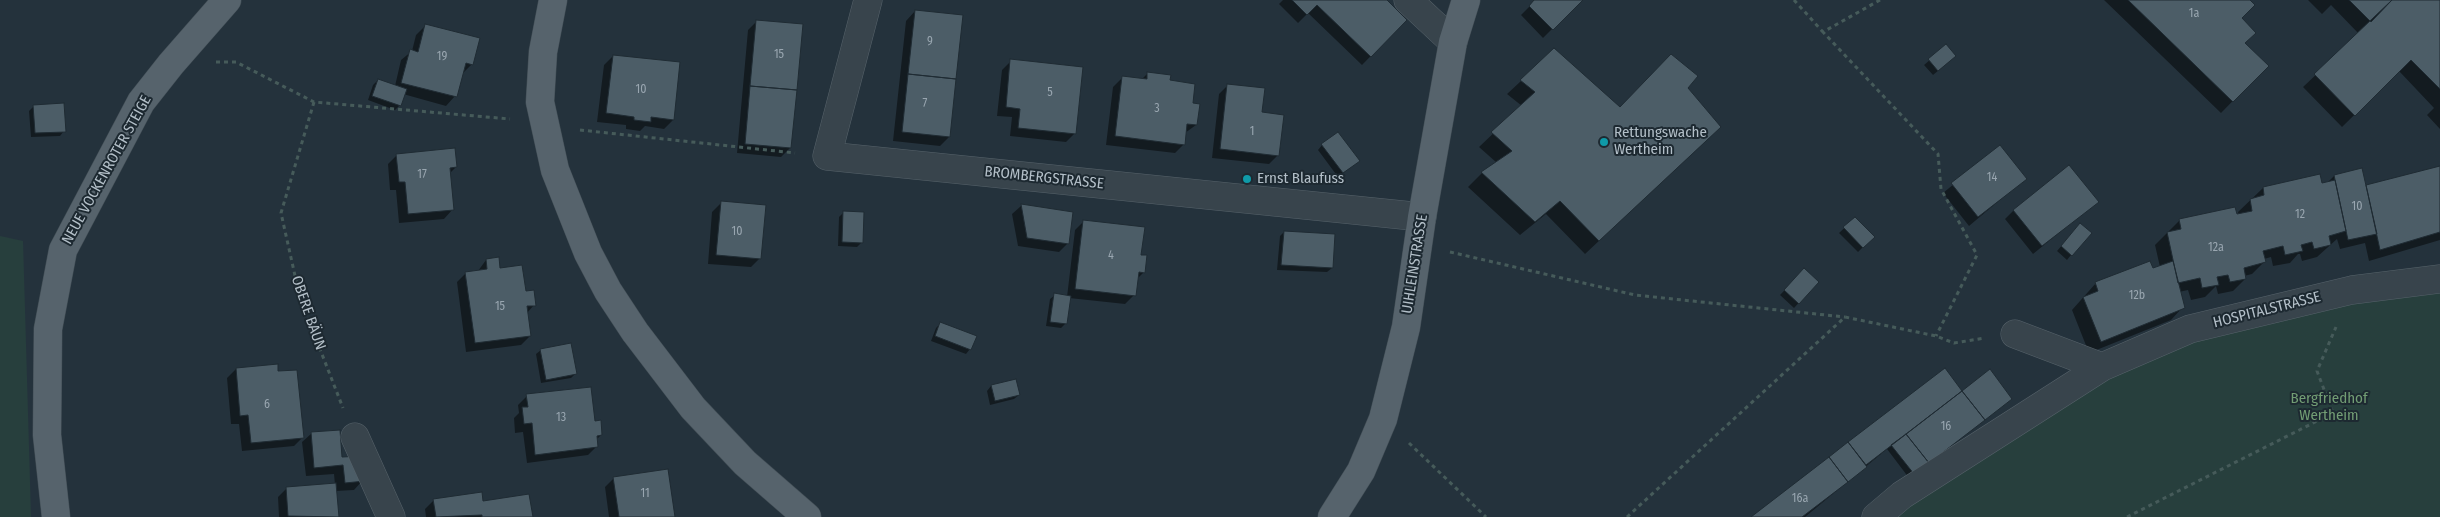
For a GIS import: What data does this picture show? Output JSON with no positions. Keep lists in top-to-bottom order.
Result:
{
  "streets": {
    "main road": ["NEUE VOCKENROTER STEIGE", "UIHLEINSTRASSE"],
    "street": ["BROMBERGSTRASSE", "HOSPITALSTRASSE"],
    "path": ["OBERE BÄUN"]
  },
  "crossings": [
    ["BROMBERGSTRASSE", "UIHLEINSTRASSE"]
  ],
  "parks": ["Bergfriedhof Wertheim"],
  "places": ["Rettungswache Wertheim", "Ernst Blaufuss"],
  "house_numbers": [
    "1a",
    "9",
    "15",
    "19",
    "10",
    "5",
    "7",
    "3",
    "1",
    "17",
    "14",
    "10",
    "12",
    "10",
    "12a",
    "4",
    "12b",
    "15",
    "6",
    "13",
    "16",
    "11",
    "16a"
  ]
}
